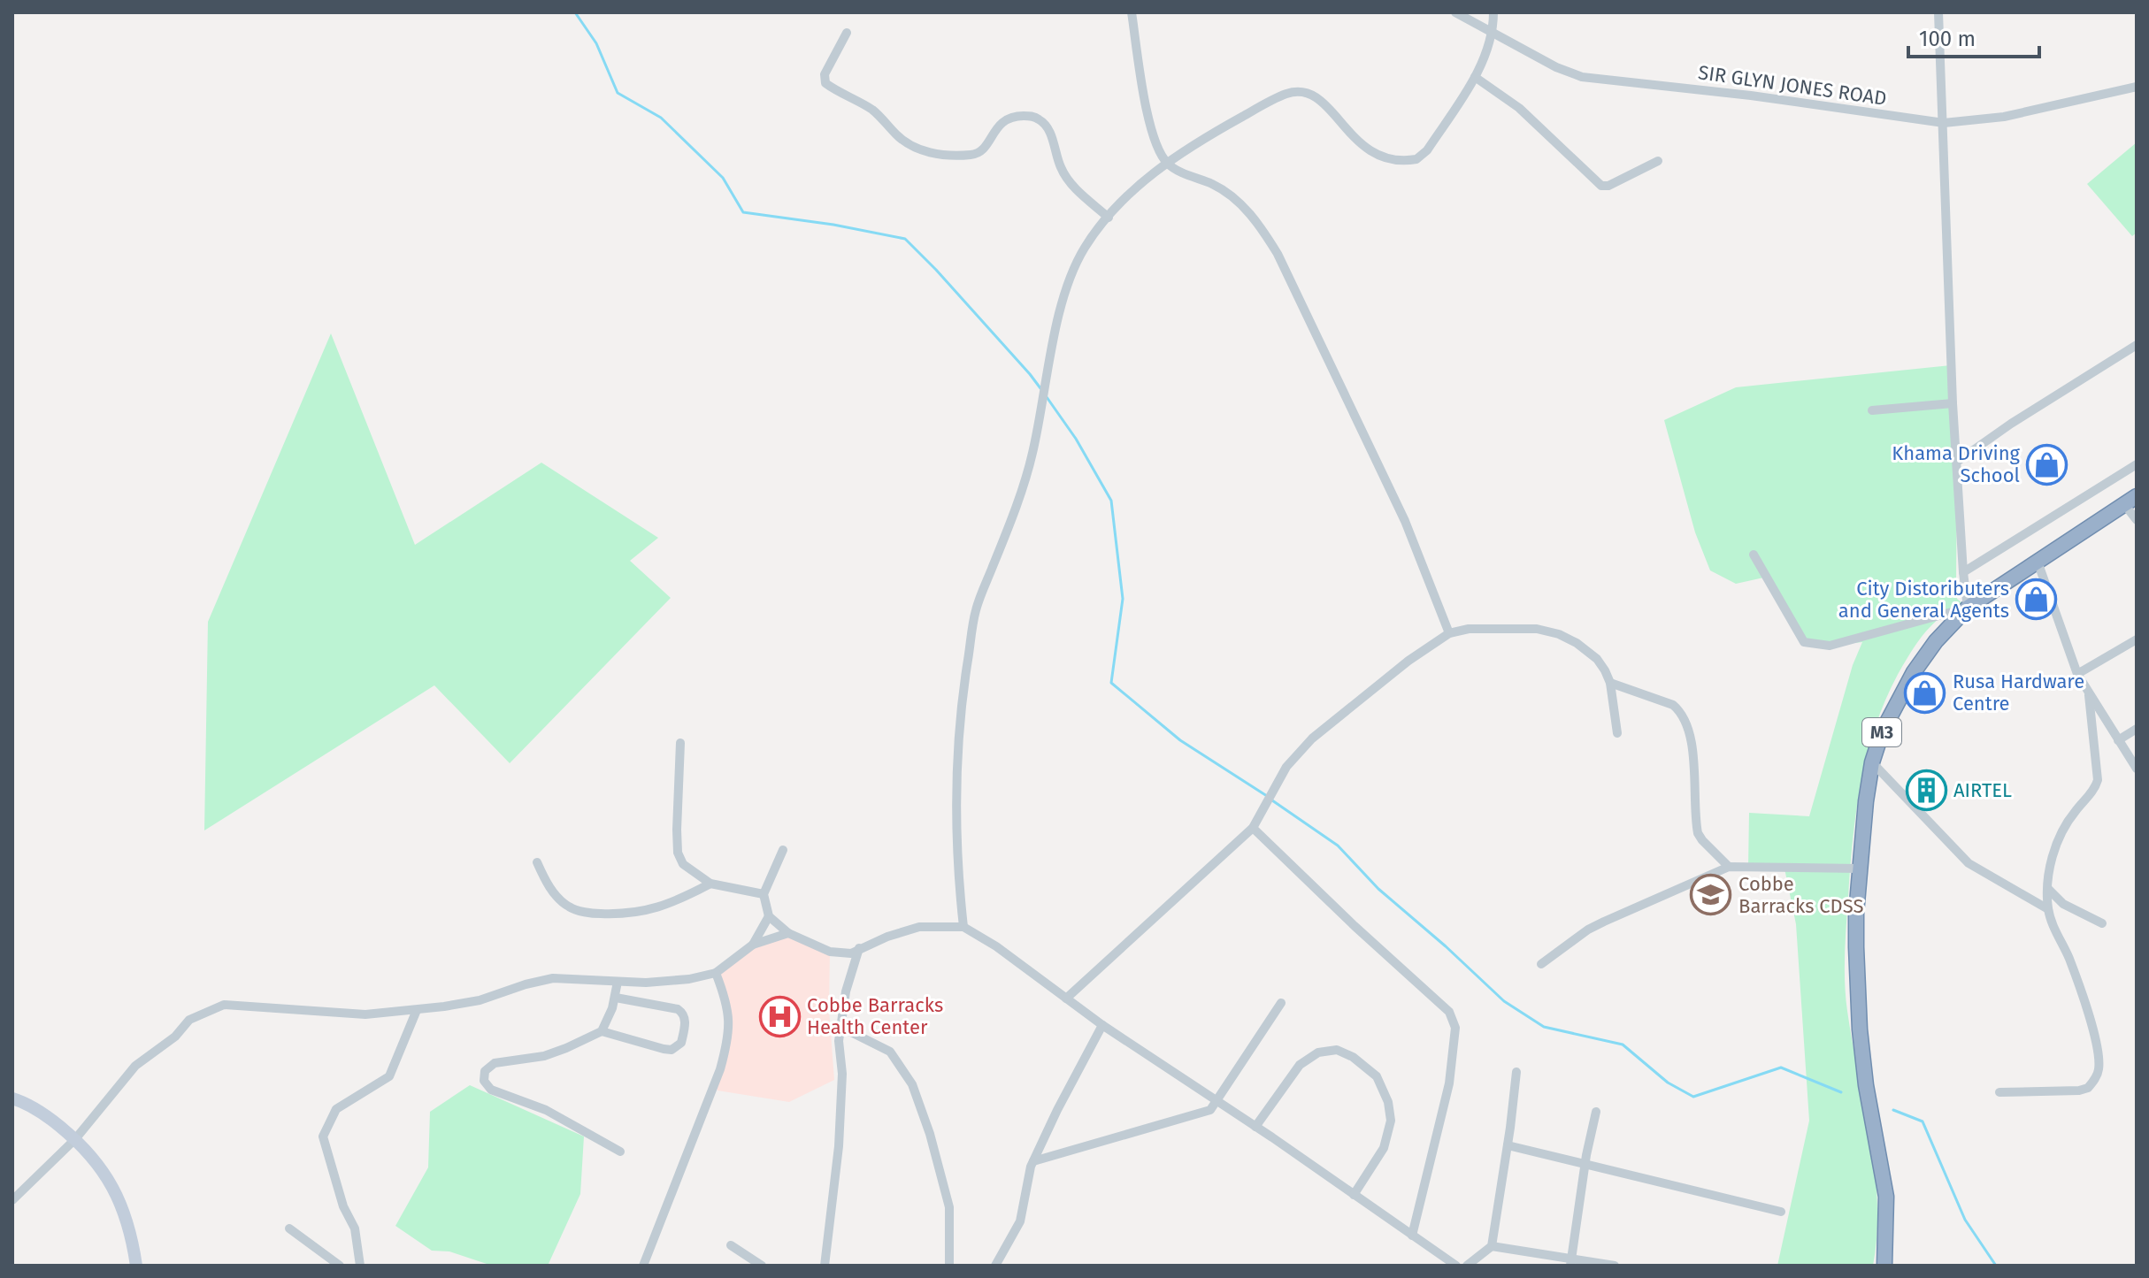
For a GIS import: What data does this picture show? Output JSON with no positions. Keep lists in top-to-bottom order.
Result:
{
  "streets": {
    "highway": ["M3"],
    "street": ["SIR GLYN JONES ROAD"]
  },
  "places": {
    "shop": ["Khama Driving School", "City Distoributers and General Agents", "Rusa Hardware Centre"],
    "building": ["AIRTEL"],
    "school or university": ["Cobbe Barracks CDSS"],
    "hospital": ["Cobbe Barracks Health Center"]
  },
  "scale_bar": "100 m"
}
